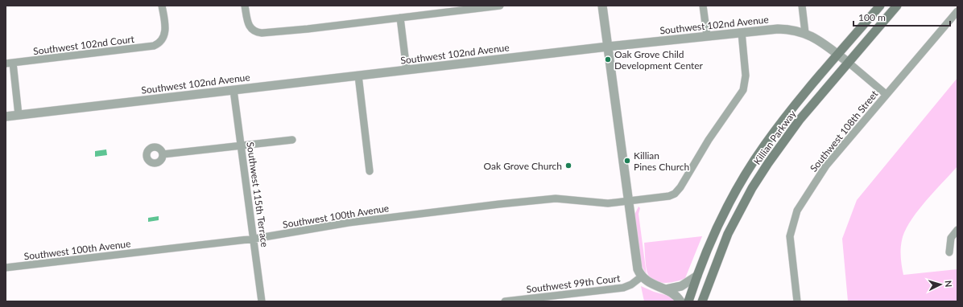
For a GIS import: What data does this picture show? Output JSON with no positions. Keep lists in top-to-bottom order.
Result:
{
  "streets": {
    "main road": ["Killian Parkway"],
    "street": [
      "Southwest 102nd Avenue",
      "Southwest 102nd Court",
      "Southwest 108th Street",
      "Southwest 115th Terrace",
      "Southwest 100th Avenue",
      "Southwest 99th Court"
    ]
  },
  "crossings": [
    ["Southwest 102nd Avenue", "Southwest 108th Street"],
    ["Southwest 102nd Avenue", "Killian Parkway"],
    ["Southwest 102nd Avenue", "Southwest 115th Terrace"],
    ["Southwest 102nd Avenue", "Southwest 100th Avenue"],
    ["Southwest 115th Terrace", "Southwest 100th Avenue"]
  ],
  "places": ["Oak Grove Child Development Center", "Killian Pines Church", "Oak Grove Church"],
  "scale_bar": "100 m",
  "north": "right"
}
